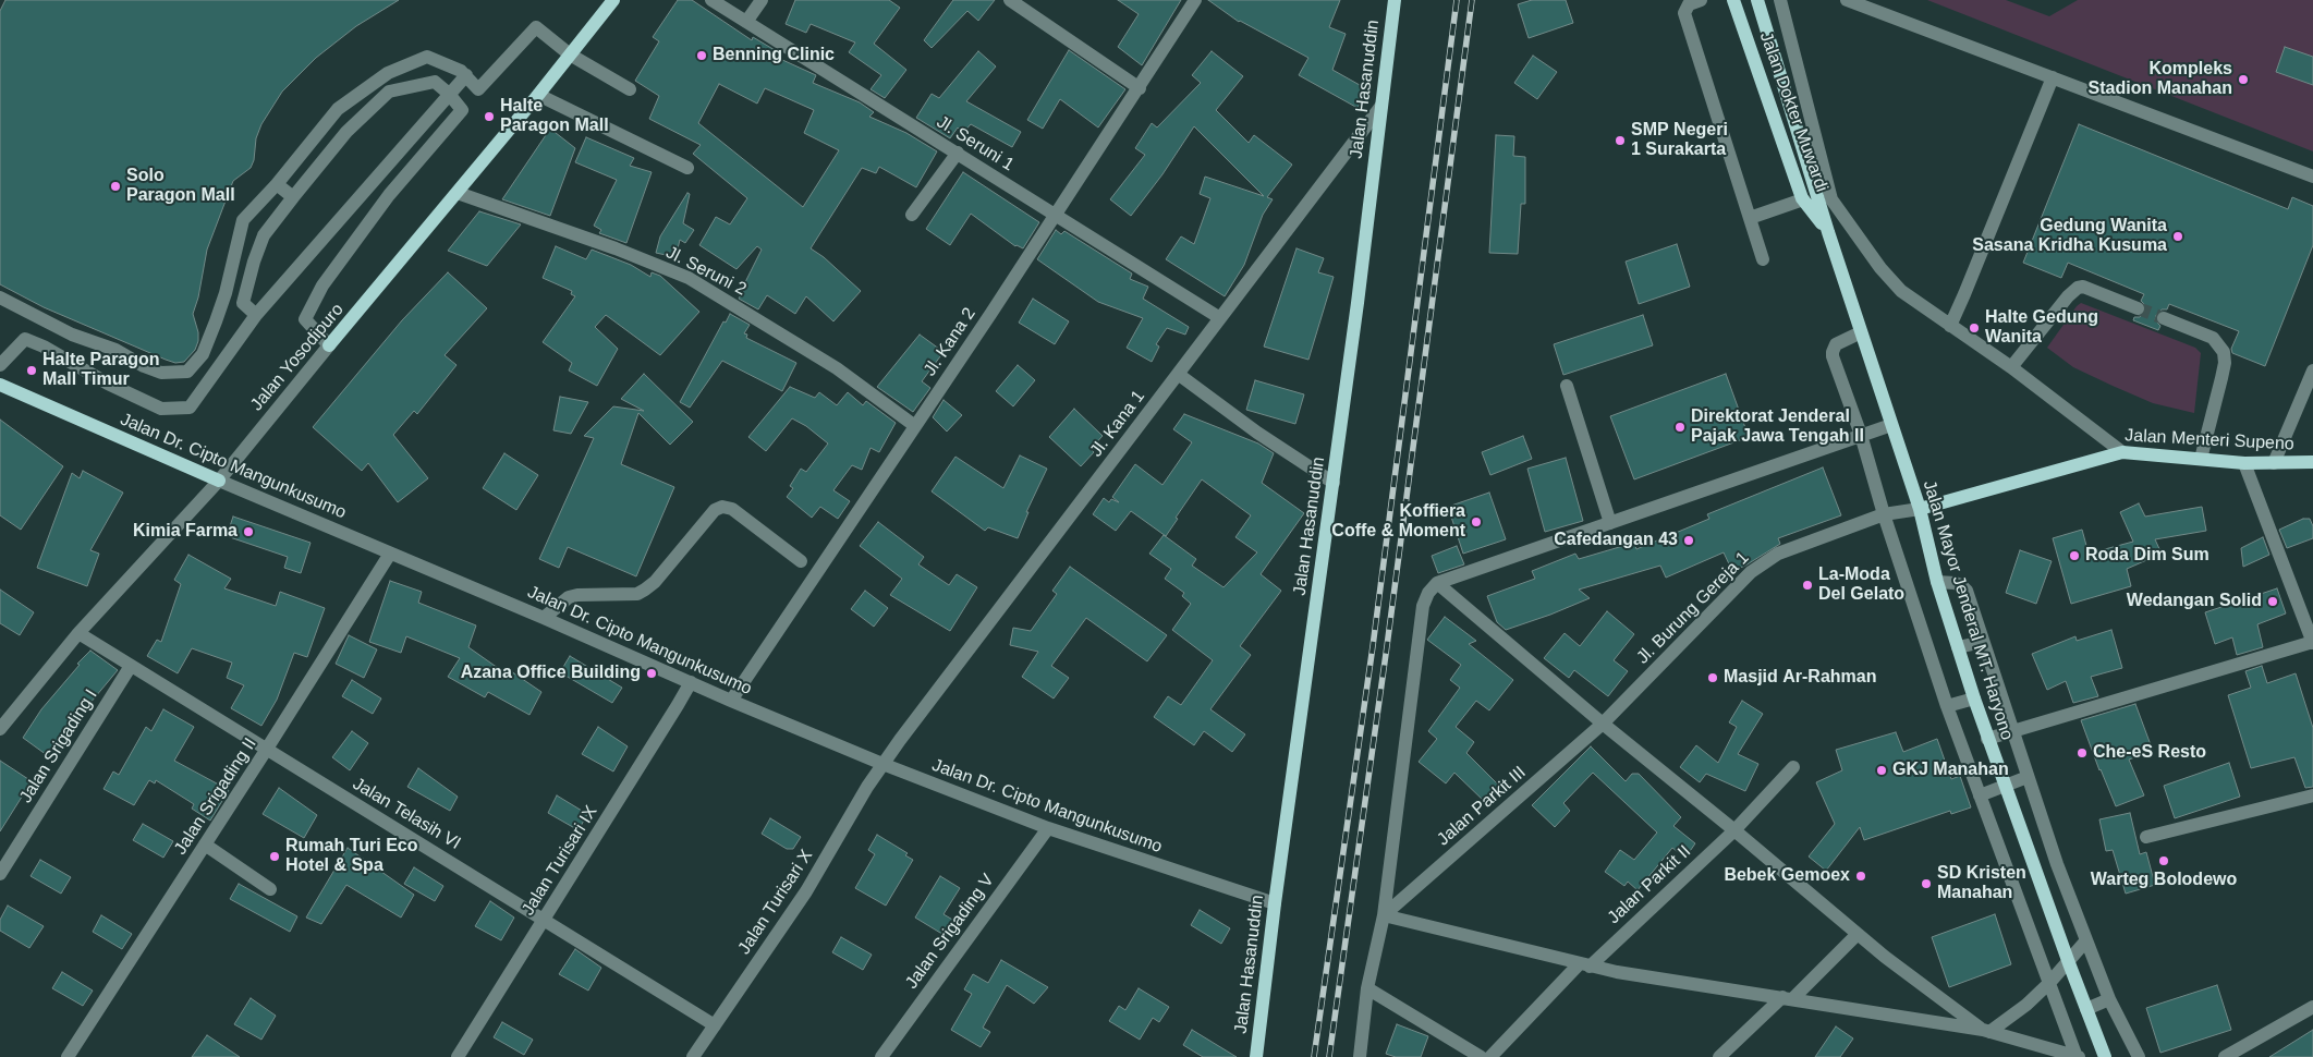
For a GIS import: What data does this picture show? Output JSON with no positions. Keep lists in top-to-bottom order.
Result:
{
  "streets": {
    "main road": [
      "Jalan Hasanuddin",
      "Jalan Dokter Muwardi",
      "Jalan Yosodipuro",
      "Jalan Menteri Supeno",
      "Jalan Dr. Cipto Mangunkusumo",
      "Jalan Mayor Jenderal MT. Haryono"
    ],
    "street": [
      "Jl. Seruni 1",
      "Jl. Seruni 2",
      "Jl. Kana 2",
      "Jl. Kana 1",
      "Jl. Burung Gereja 1",
      "Jalan Srigading I",
      "Jalan Srigading II",
      "Jalan Parkit III",
      "Jalan Telasih VI",
      "Jalan Turisari IX",
      "Jalan Parkit II",
      "Jalan Turisari X",
      "Jalan Srigading V"
    ]
  },
  "crossings": [
    ["Jalan Hasanuddin", "Jl. Kana 1"],
    ["Jalan Hasanuddin", "Jalan Dr. Cipto Mangunkusumo"],
    ["Jalan Dokter Muwardi", "Jalan Mayor Jenderal MT. Haryono"],
    ["Jl. Seruni 1", "Jl. Kana 2"],
    ["Jl. Seruni 1", "Jl. Kana 1"],
    ["Jl. Seruni 2", "Jl. Kana 2"],
    ["Jl. Seruni 2", "Jalan Yosodipuro"],
    ["Jl. Kana 2", "Jalan Dr. Cipto Mangunkusumo"],
    ["Jalan Yosodipuro", "Jalan Dr. Cipto Mangunkusumo"],
    ["Jalan Yosodipuro", "Jalan Telasih VI"],
    ["Jl. Kana 1", "Jalan Dr. Cipto Mangunkusumo"],
    ["Jl. Kana 1", "Jalan Turisari X"],
    ["Jalan Menteri Supeno", "Jl. Burung Gereja 1"],
    ["Jalan Menteri Supeno", "Jalan Mayor Jenderal MT. Haryono"],
    ["Jalan Dr. Cipto Mangunkusumo", "Jalan Srigading II"],
    ["Jalan Dr. Cipto Mangunkusumo", "Jalan Turisari IX"],
    ["Jalan Dr. Cipto Mangunkusumo", "Jalan Turisari X"],
    ["Jalan Dr. Cipto Mangunkusumo", "Jalan Srigading V"],
    ["Jl. Burung Gereja 1", "Jalan Parkit III"],
    ["Jalan Srigading I", "Jalan Telasih VI"],
    ["Jalan Srigading II", "Jalan Telasih VI"],
    ["Jalan Telasih VI", "Jalan Turisari IX"],
    ["Jalan Telasih VI", "Jalan Turisari X"]
  ],
  "places": [
    "Benning Clinic",
    "Kompleks Stadion Manahan",
    "Halte Paragon Mall",
    "SMP Negeri 1 Surakarta",
    "Solo Paragon Mall",
    "Gedung Wanita Sasana Kridha Kusuma",
    "Halte Gedung Wanita",
    "Halte Paragon Mall Timur",
    "Direktorat Jenderal Pajak Jawa Tengah II",
    "Koffiera Coffe & Moment",
    "Kimia Farma",
    "Cafedangan 43",
    "Roda Dim Sum",
    "La-Moda Del Gelato",
    "Wedangan Solid",
    "Azana Office Building",
    "Masjid Ar-Rahman",
    "Che-eS Resto",
    "GKJ Manahan",
    "Rumah Turi Eco Hotel & Spa",
    "Warteg Bolodewo",
    "Bebek Gemoex",
    "SD Kristen Manahan"
  ]
}
